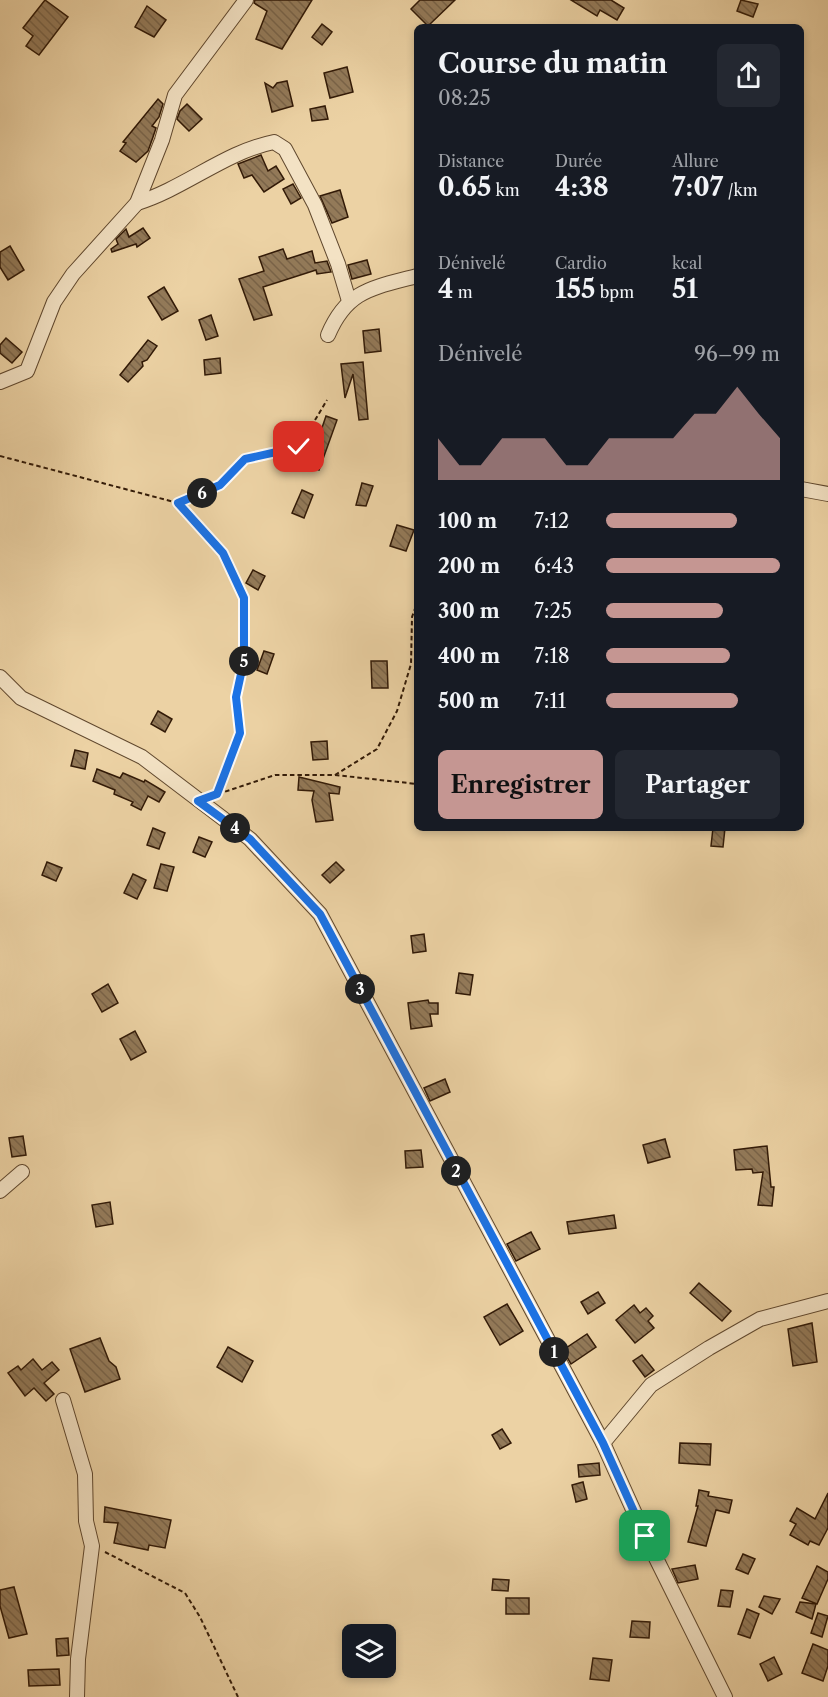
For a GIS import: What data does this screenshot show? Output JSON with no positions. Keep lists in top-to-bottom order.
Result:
{
  "page": {
    "heading": ["Course du matin", "08:25"],
    "stats": [
      ["Distance", "0.65 km"],
      ["Durée", "4:38"],
      ["Allure", "7:07 /km"],
      ["Dénivelé", "4 m"],
      ["Cardio", "155 bpm"],
      ["kcal", "51"]
    ],
    "chart": ["Dénivelé", "96–99 m"],
    "pins": [
      "6",
      "5",
      "4",
      "3",
      "2",
      "1"
    ],
    "list": [
      {
        "name": "100 m",
        "note": "7:12"
      },
      {
        "name": "200 m",
        "note": "6:43"
      },
      {
        "name": "300 m",
        "note": "7:25"
      },
      {
        "name": "400 m",
        "note": "7:18"
      },
      {
        "name": "500 m",
        "note": "7:11"
      }
    ],
    "buttons": ["Enregistrer", "Partager"]
  }
}
